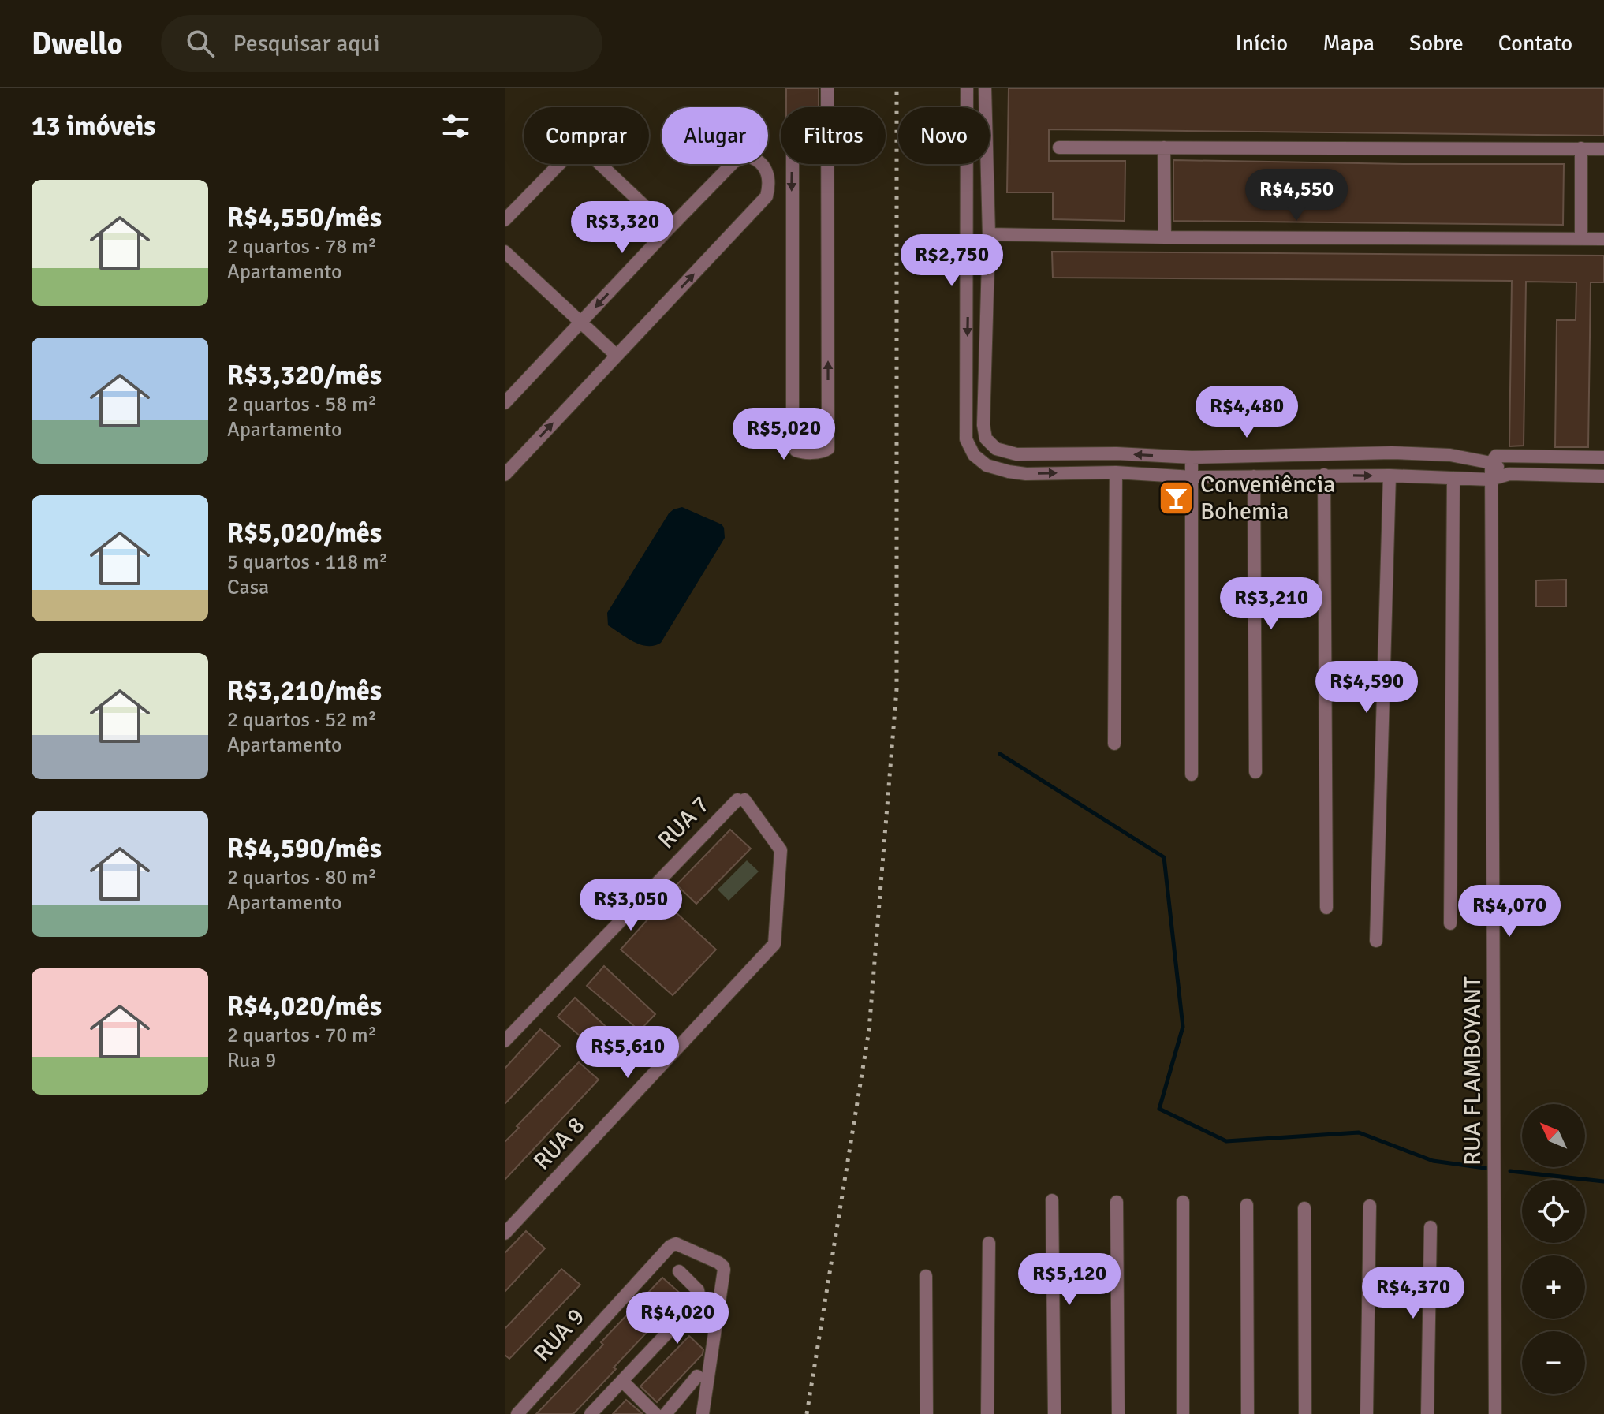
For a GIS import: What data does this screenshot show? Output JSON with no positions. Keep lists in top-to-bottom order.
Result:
{
  "streets": {
    "street": [
      "RUA 7",
      "RUA FLAMBOYANT",
      "RUA 8",
      "RUA 9"
    ]
  },
  "crossings": [
    ["RUA 7", "RUA 8"]
  ],
  "places": {
    "bar": ["Conveniência Bohemia"]
  },
  "north": "top left",
  "page": {
    "header": "Dwello",
    "search": "Pesquisar aqui",
    "nav": [
      "Início",
      "Mapa",
      "Sobre",
      "Contato"
    ],
    "heading": "13 imóveis",
    "chip": [
      "Comprar",
      "Alugar",
      "Filtros",
      "Novo"
    ],
    "list": [
      {
        "name": "R$4,550/mês",
        "note": "2 quartos · 78 m² · Apartamento"
      },
      {
        "name": "R$3,320/mês",
        "note": "2 quartos · 58 m² · Apartamento"
      },
      {
        "name": "R$5,020/mês",
        "note": "5 quartos · 118 m² · Casa"
      },
      {
        "name": "R$3,210/mês",
        "note": "2 quartos · 52 m² · Apartamento"
      },
      {
        "name": "R$4,590/mês",
        "note": "2 quartos · 80 m² · Apartamento"
      },
      {
        "name": "R$4,020/mês",
        "note": "2 quartos · 70 m² · Rua 9"
      }
    ],
    "price": [
      "R$4,550",
      "R$3,320",
      "R$2,750",
      "R$4,480",
      "R$5,020",
      "R$3,210",
      "R$4,590",
      "R$3,050",
      "R$4,070",
      "R$5,610",
      "R$5,120",
      "R$4,370",
      "R$4,020"
    ],
    "map_buttons": ["+", "−"]
  }
}
